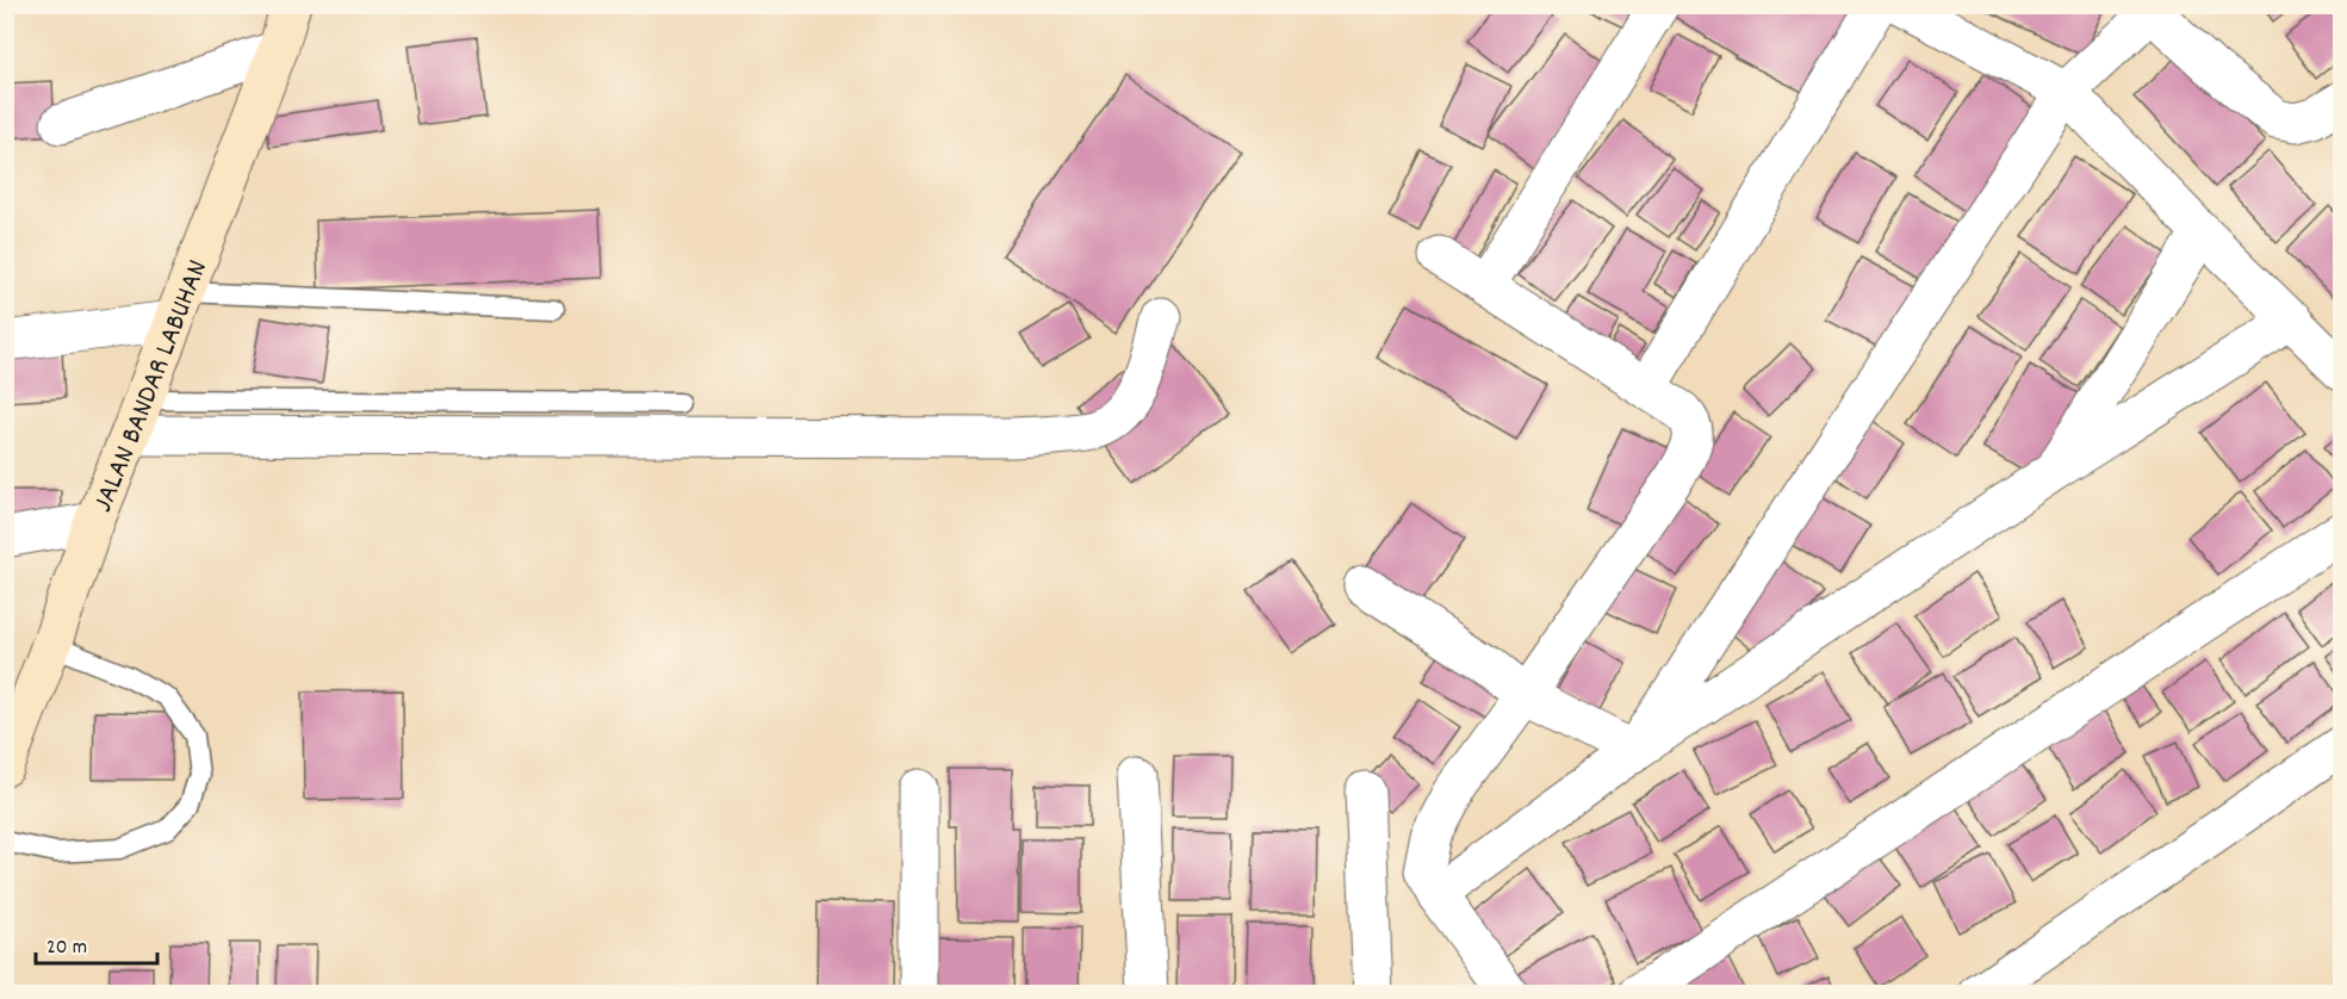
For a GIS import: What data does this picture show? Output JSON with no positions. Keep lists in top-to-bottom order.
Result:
{
  "streets": {
    "main road": ["JALAN BANDAR LABUHAN"]
  },
  "scale_bar": "20 m"
}
